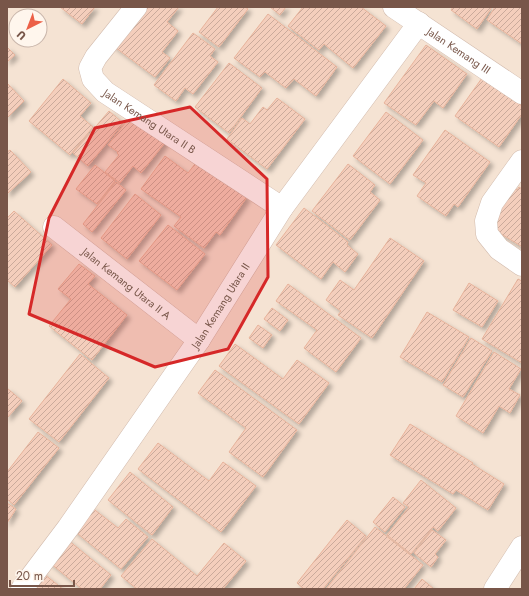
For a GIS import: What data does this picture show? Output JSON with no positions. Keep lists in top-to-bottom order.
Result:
{
  "streets": {
    "street": [
      "Jalan Kemang III",
      "Jalan Kemang Utara II B",
      "Jalan Kemang Utara II A",
      "Jalan Kemang Utara II"
    ]
  },
  "crossings": [
    ["Jalan Kemang III", "Jalan Kemang Utara II"],
    ["Jalan Kemang Utara II B", "Jalan Kemang Utara II"],
    ["Jalan Kemang Utara II A", "Jalan Kemang Utara II"]
  ],
  "scale_bar": "20 m",
  "north": "bottom left"
}
